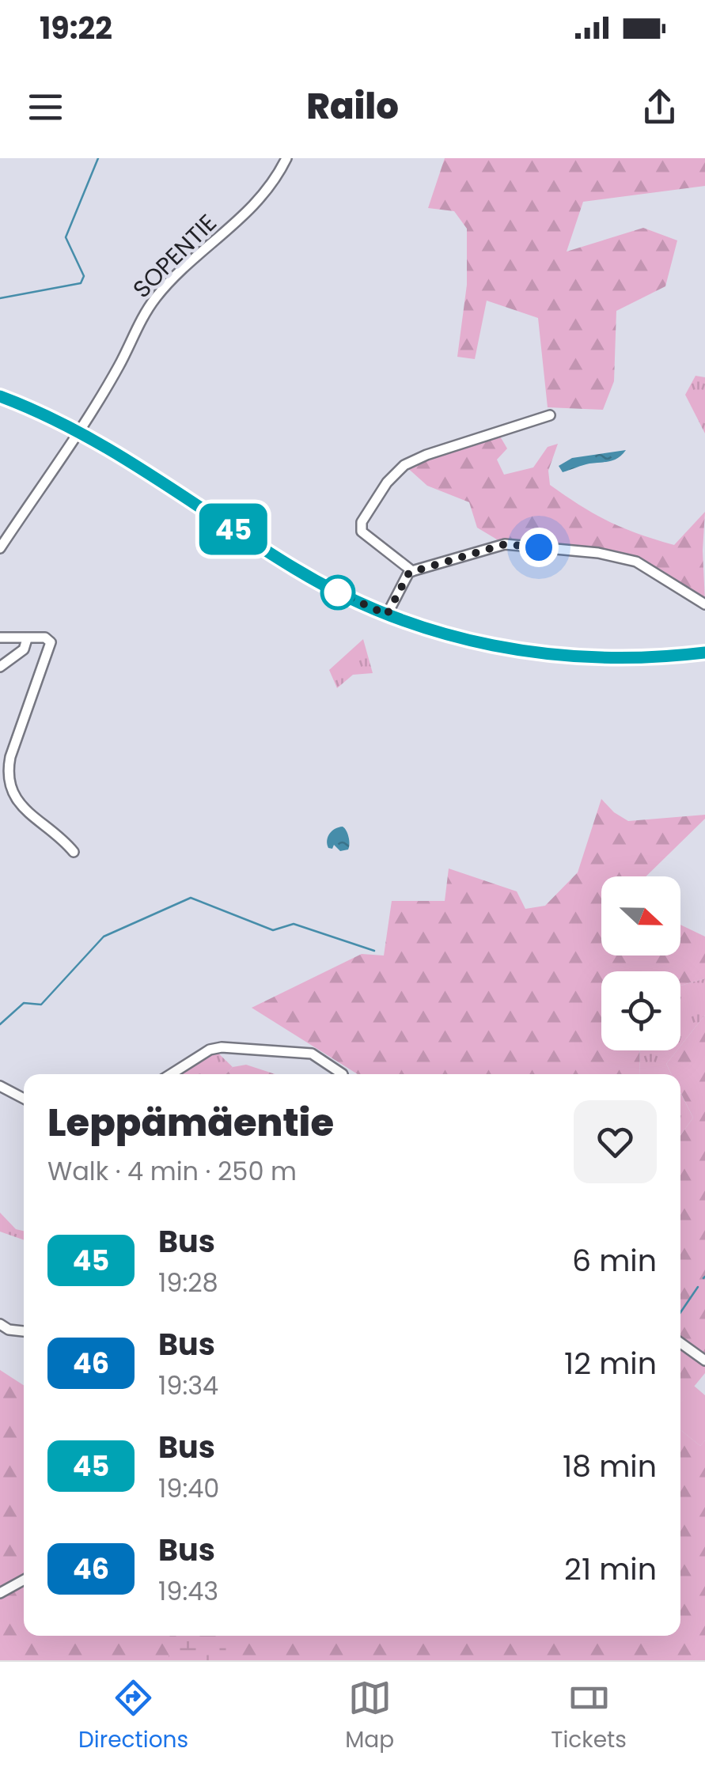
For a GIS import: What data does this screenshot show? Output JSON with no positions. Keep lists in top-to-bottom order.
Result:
{
  "streets": {
    "street": ["SOPENTIE"]
  },
  "lines": ["bus line 45"],
  "north": "right",
  "page": {
    "status": "19:22",
    "header": "Railo",
    "on_map": "45",
    "heading": ["Leppämäentie", "Walk · 4 min · 250 m"],
    "list": [
      {
        "mark": "45",
        "name": "Bus",
        "note": "19:28",
        "value": "6 min"
      },
      {
        "mark": "46",
        "name": "Bus",
        "note": "19:34",
        "value": "12 min"
      },
      {
        "mark": "45",
        "name": "Bus",
        "note": "19:40",
        "value": "18 min"
      },
      {
        "mark": "46",
        "name": "Bus",
        "note": "19:43",
        "value": "21 min"
      }
    ],
    "tabs": ["Directions", "Map", "Tickets"]
  }
}
